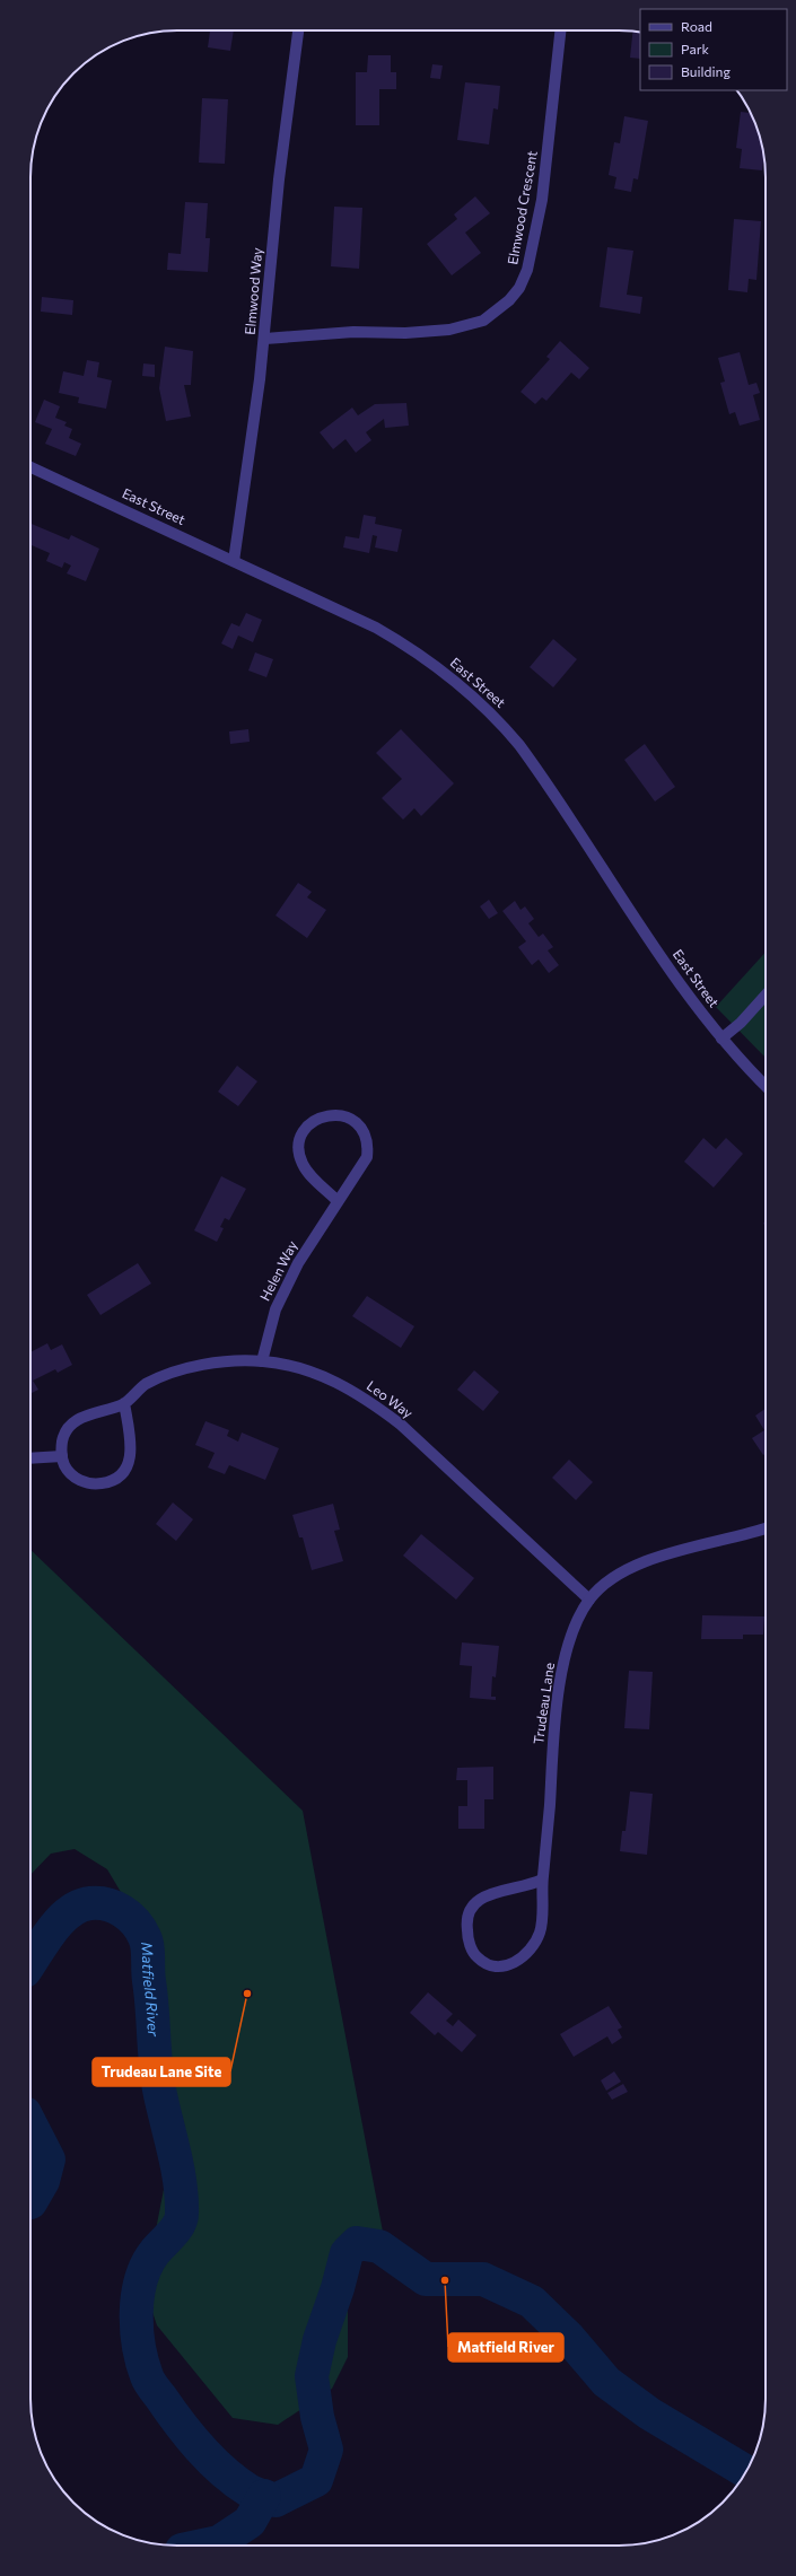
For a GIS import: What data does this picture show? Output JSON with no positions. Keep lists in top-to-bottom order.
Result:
{
  "streets": {
    "street": [
      "Elmwood Crescent",
      "Elmwood Way",
      "East Street",
      "Helen Way",
      "Leo Way",
      "Trudeau Lane"
    ]
  },
  "crossings": [
    ["Elmwood Crescent", "Elmwood Way"],
    ["Elmwood Way", "East Street"],
    ["Helen Way", "Leo Way"],
    ["Leo Way", "Trudeau Lane"]
  ],
  "water": ["Matfield River"],
  "places": ["Trudeau Lane Site", "Matfield River"],
  "legend": ["Road", "Park", "Building"]
}
